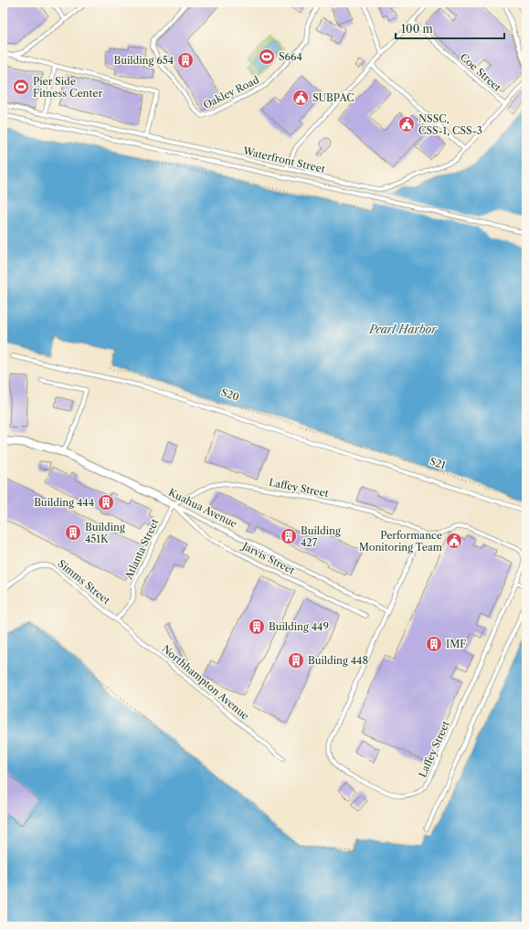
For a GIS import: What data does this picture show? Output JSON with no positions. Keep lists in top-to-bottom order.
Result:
{
  "streets": {
    "street": ["Kuahua Avenue"],
    "lane": [
      "Coe Street",
      "Oakley Road",
      "Waterfront Street",
      "Laffey Street",
      "Atlanta Street",
      "Jarvis Street",
      "Simms Street",
      "Northhampton Avenue"
    ],
    "path": ["S20", "S21"]
  },
  "crossings": [
    ["Coe Street", "Waterfront Street"],
    ["S20", "S21"],
    ["Laffey Street", "Kuahua Avenue"],
    ["Laffey Street", "Atlanta Street"],
    ["Laffey Street", "Jarvis Street"],
    ["Kuahua Avenue", "Atlanta Street"],
    ["Kuahua Avenue", "Jarvis Street"],
    ["Atlanta Street", "Jarvis Street"],
    ["Atlanta Street", "Simms Street"],
    ["Atlanta Street", "Northhampton Avenue"],
    ["Simms Street", "Northhampton Avenue"]
  ],
  "water": ["Pearl Harbor"],
  "places": {
    "sports": ["S664", "Pier Side Fitness Center"],
    "building": [
      "Building 654",
      "Building 444",
      "Building 451K",
      "Building 427",
      "Building 449",
      "IMF",
      "Building 448"
    ],
    "public building": ["SUBPAC", "NSSC, CSS-1, CSS-3", "Performance Monitoring Team"]
  },
  "scale_bar": "100 m"
}
